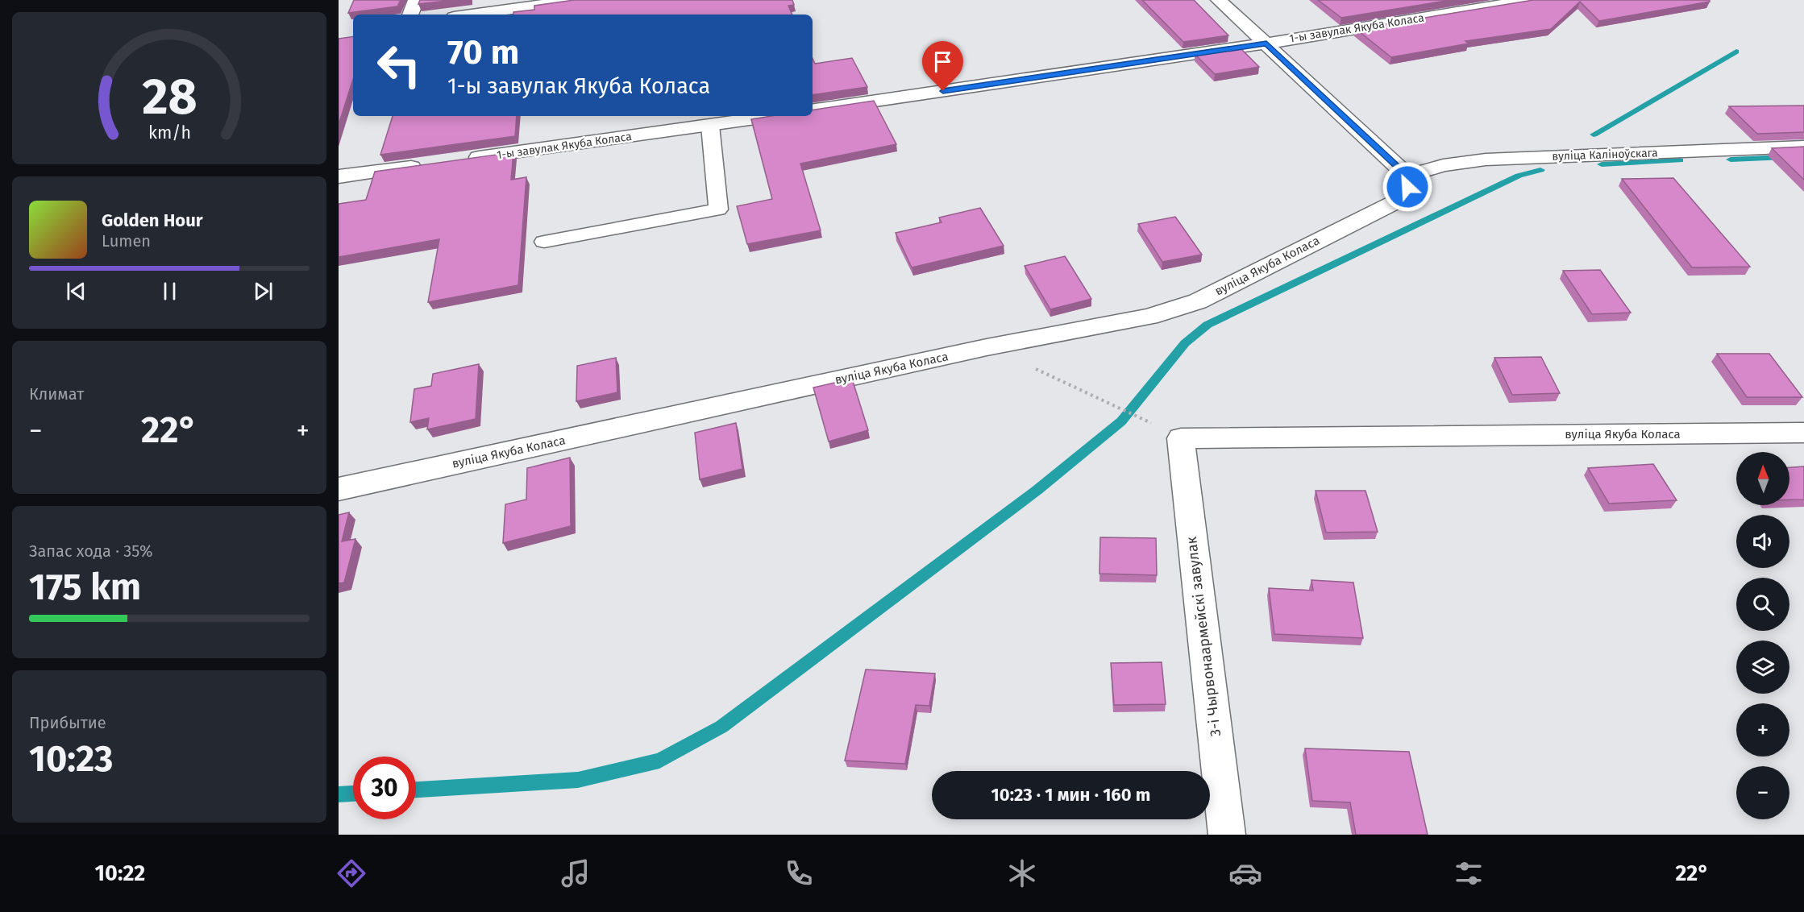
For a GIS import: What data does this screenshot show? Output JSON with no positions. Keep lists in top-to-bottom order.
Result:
{
  "streets": {
    "street": [
      "1-ы завулак Якуба Коласа",
      "вуліца Каліноўскага",
      "вуліца Якуба Коласа",
      "3-і Чырвонаармейскі завулак"
    ]
  },
  "crossings": [
    ["вуліца Каліноўскага", "вуліца Якуба Коласа"],
    ["вуліца Якуба Коласа", "3-і Чырвонаармейскі завулак"]
  ],
  "north": "top",
  "page": {
    "turn": ["70 m", "1-ы завулак Якуба Коласа"],
    "song": ["Golden Hour", "Lumen"],
    "tile": [
      "Климат",
      ["Запас хода · 35%", "175 km"],
      ["Прибытие", "10:23"]
    ],
    "heat": ["−", "22°", "+"],
    "map_buttons": ["+", "−"],
    "limit": "30",
    "trip": "10:23 · 1 мин · 160 m",
    "tabs": ["10:22", "22°"],
    "gauge": ["28", "km/h"]
  }
}
